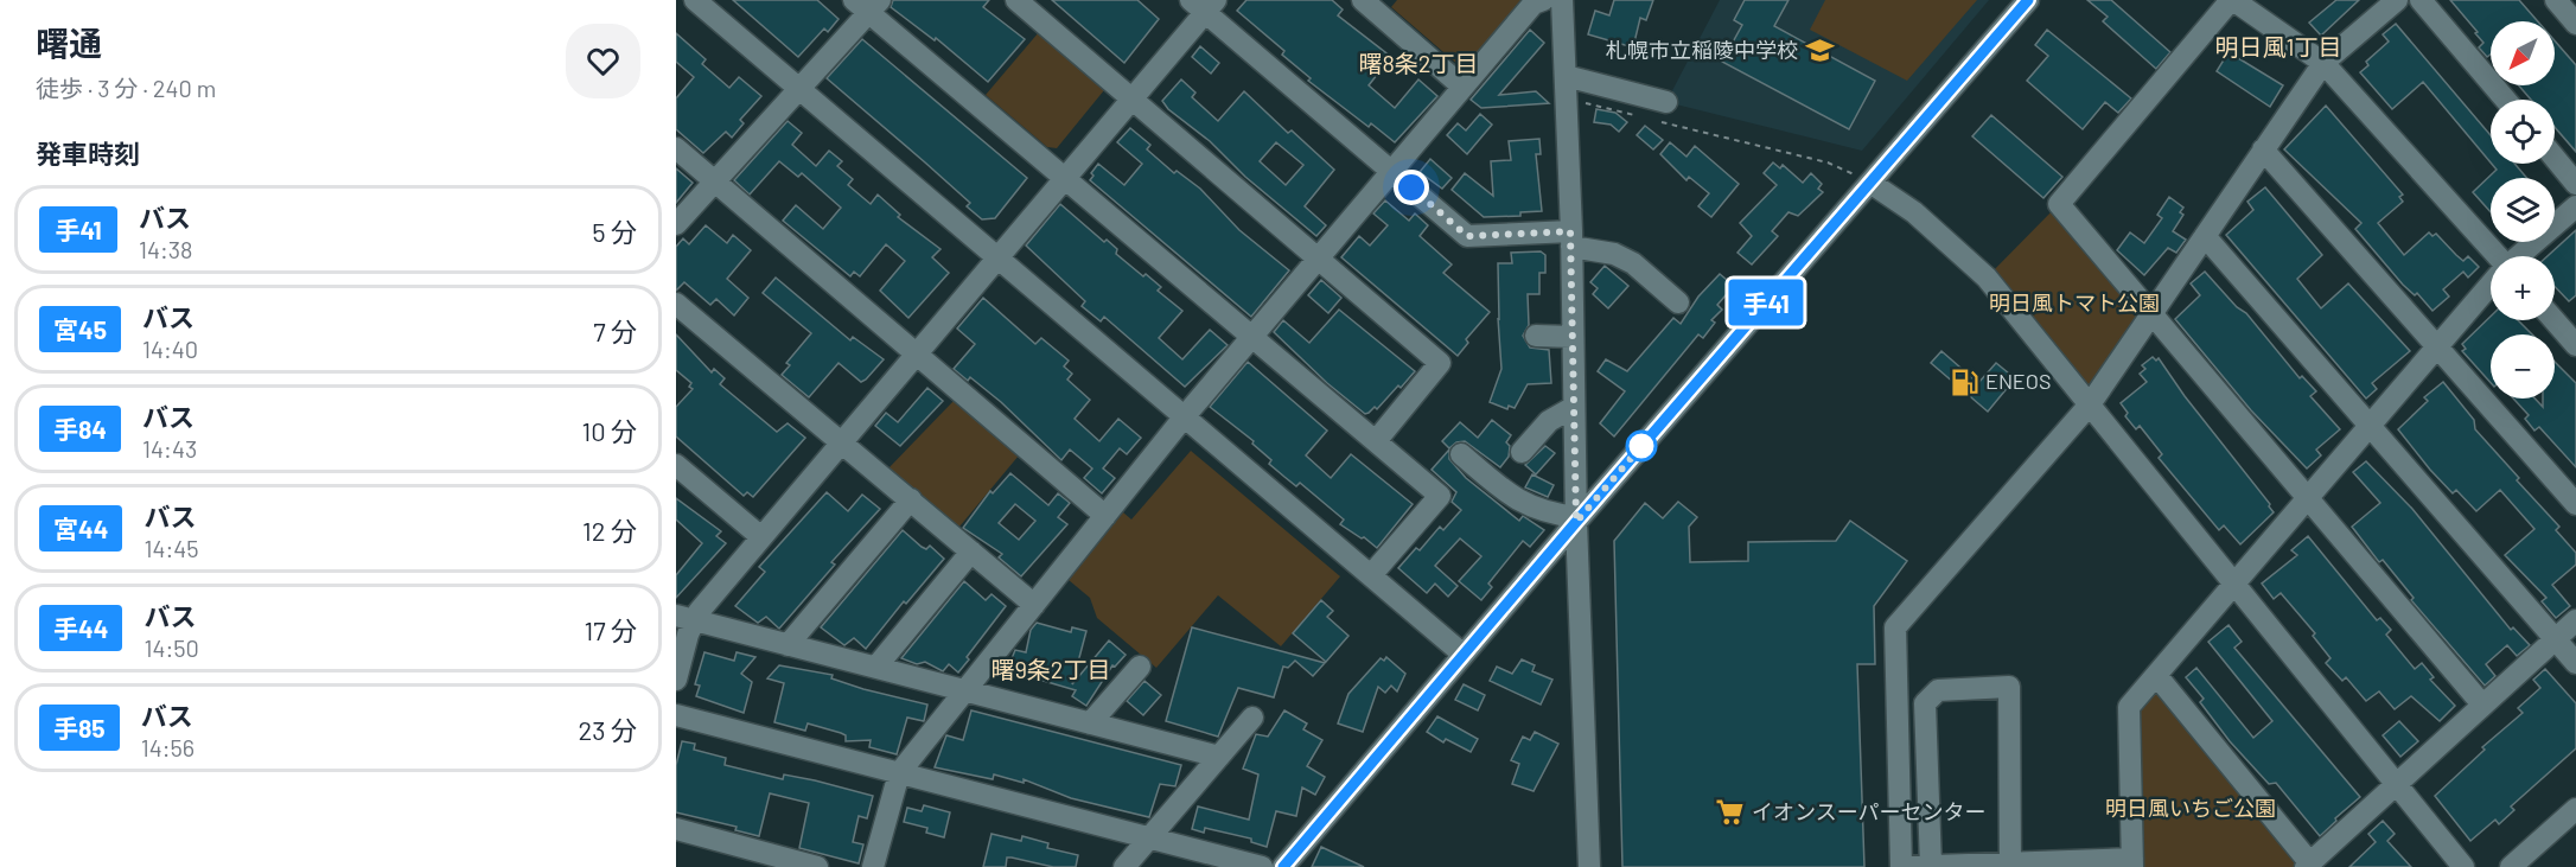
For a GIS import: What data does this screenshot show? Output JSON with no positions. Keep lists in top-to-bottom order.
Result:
{
  "districts": ["明日風1丁目", "曙8条2丁目", "曙9条2丁目"],
  "parks": ["明日風トマト公園", "明日風いちご公園"],
  "places": {
    "school or university": ["札幌市立稲陵中学校"],
    "fuel station": ["ENEOS"],
    "supermarket": ["イオンスーパーセンター"]
  },
  "lines": ["bus line 手41"],
  "north": "bottom left",
  "page": {
    "heading": [
      ["曙通", "徒歩 · 3 分 · 240 m"],
      "発車時刻"
    ],
    "on_map": "手41",
    "map_buttons": ["+", "−"],
    "list": [
      {
        "mark": "手41",
        "name": "バス",
        "note": "14:38",
        "value": "5 分"
      },
      {
        "mark": "宮45",
        "name": "バス",
        "note": "14:40",
        "value": "7 分"
      },
      {
        "mark": "手84",
        "name": "バス",
        "note": "14:43",
        "value": "10 分"
      },
      {
        "mark": "宮44",
        "name": "バス",
        "note": "14:45",
        "value": "12 分"
      },
      {
        "mark": "手44",
        "name": "バス",
        "note": "14:50",
        "value": "17 分"
      },
      {
        "mark": "手85",
        "name": "バス",
        "note": "14:56",
        "value": "23 分"
      }
    ]
  }
}
